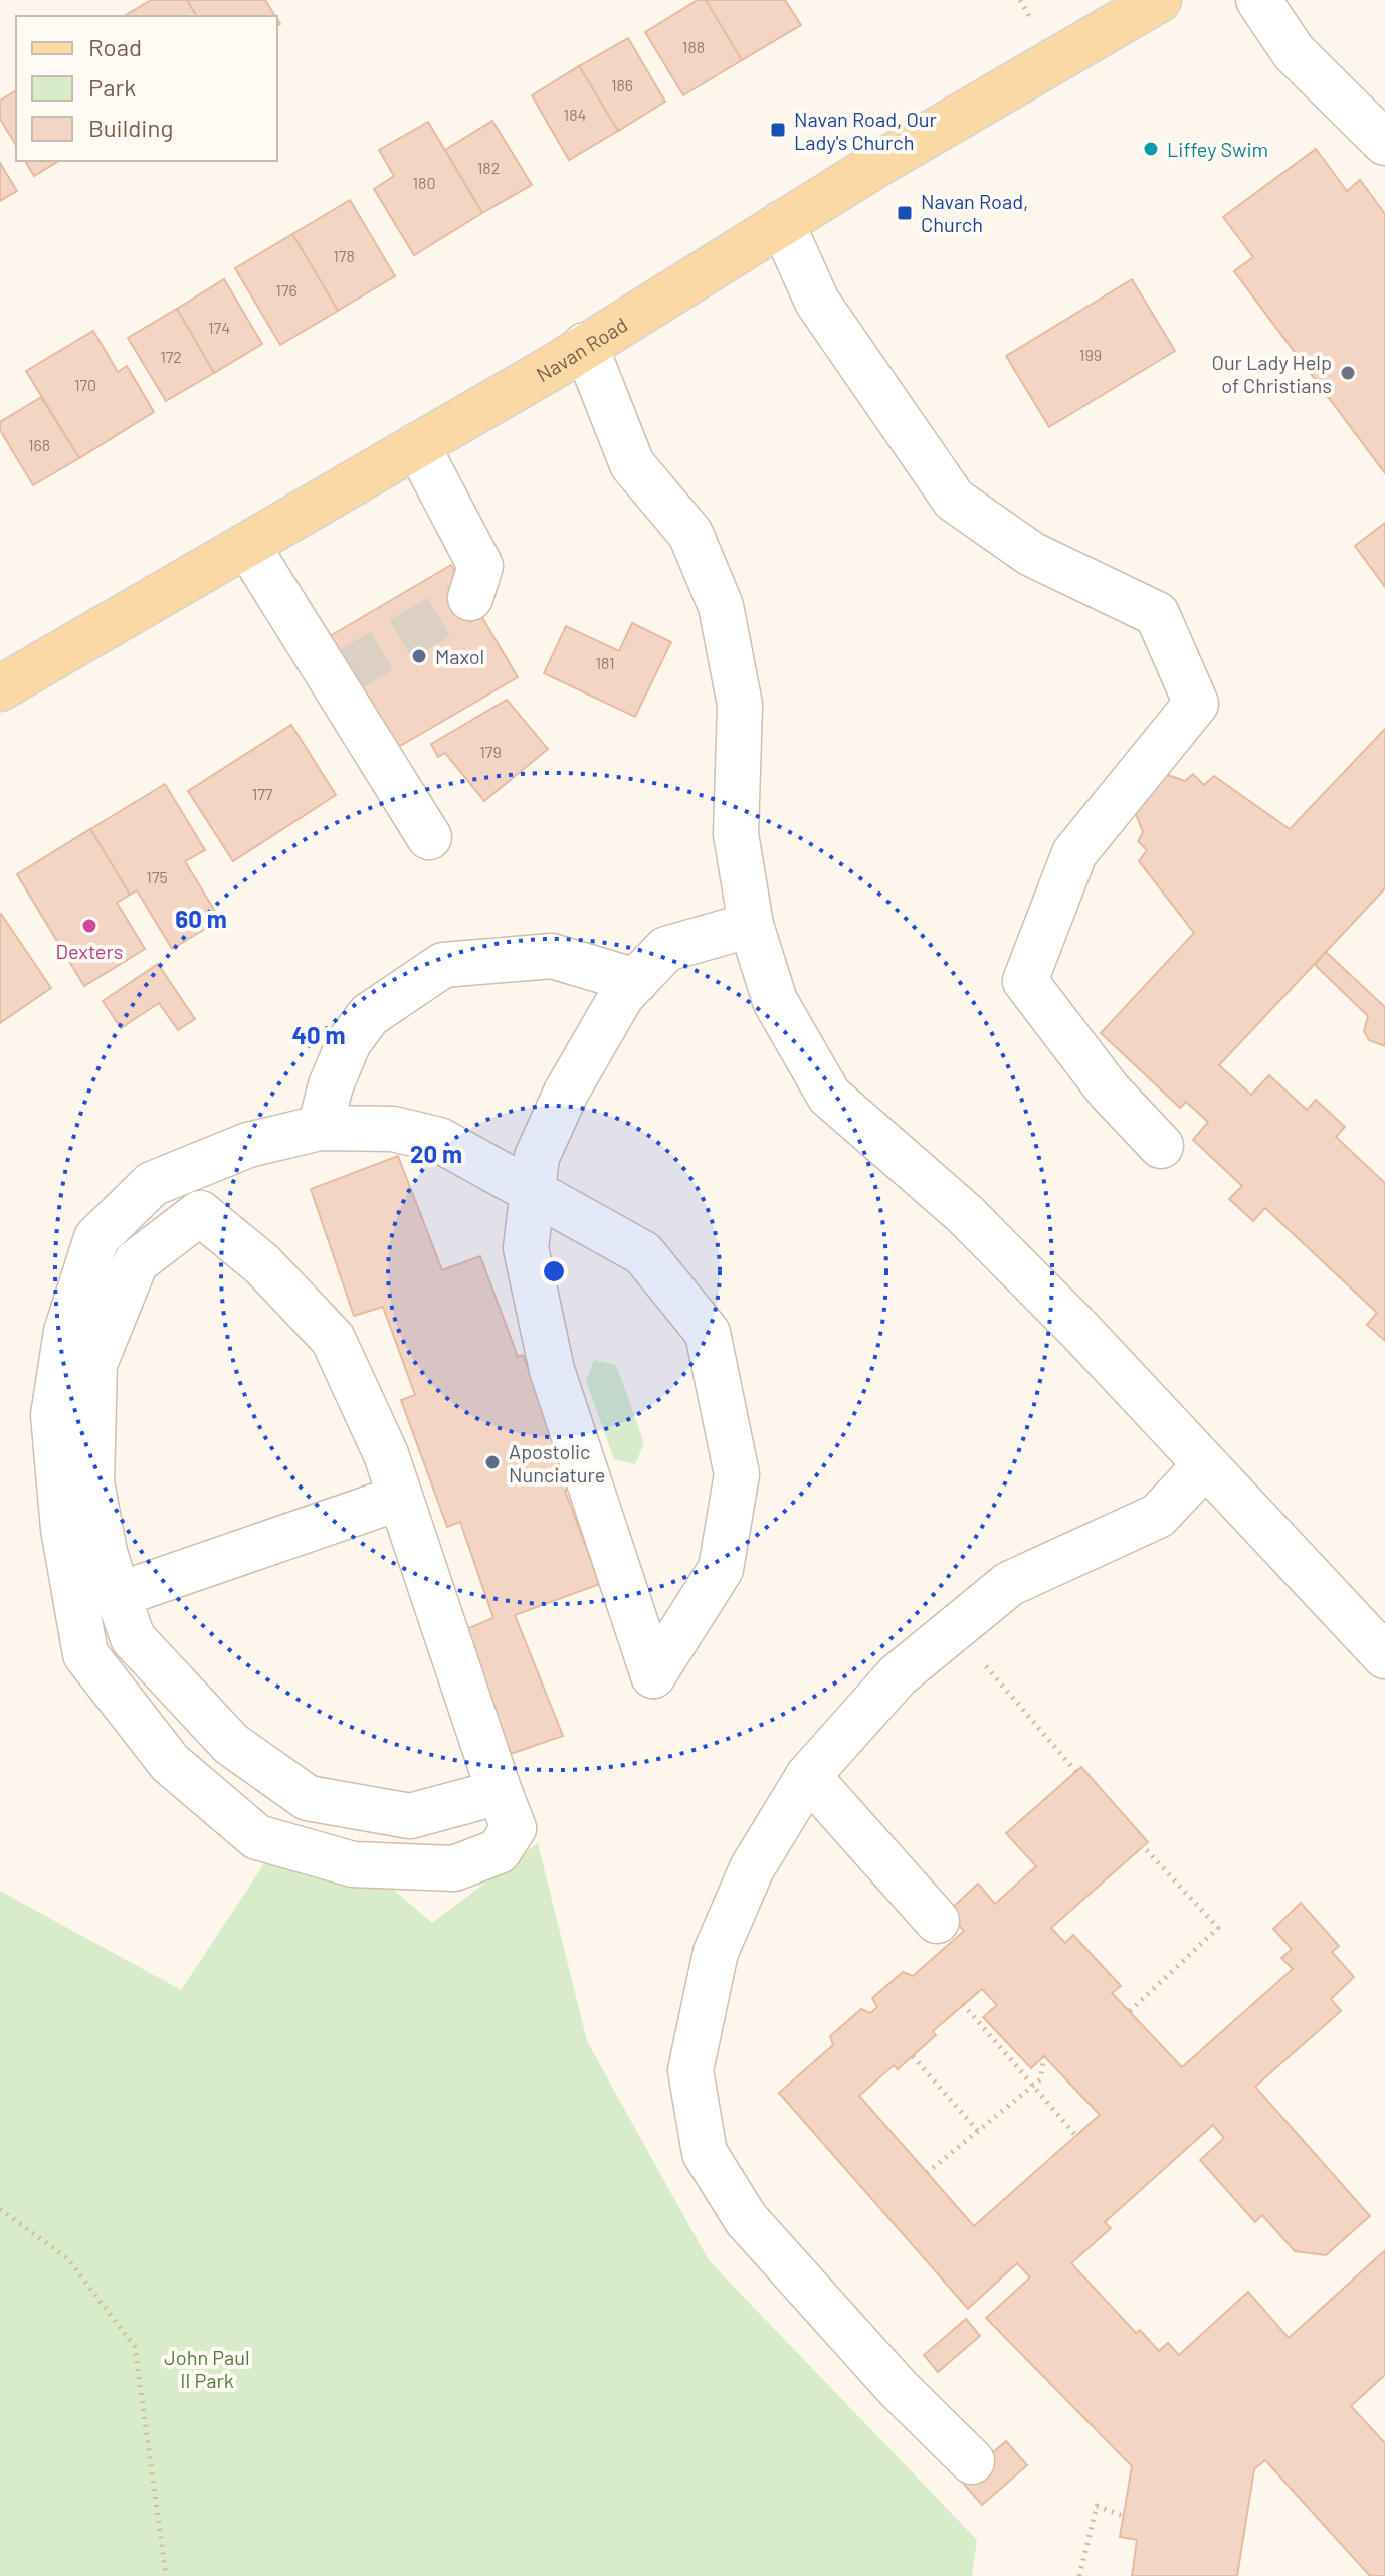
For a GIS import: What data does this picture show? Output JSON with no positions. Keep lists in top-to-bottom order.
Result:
{
  "streets": {
    "main road": ["Navan Road"]
  },
  "parks": ["John Paul II Park"],
  "places": {
    "transit": ["Navan Road, Our Lady's Church", "Navan Road, Church"],
    "other": [
      "Liffey Swim",
      "Our Lady Help of Christians",
      "Maxol",
      "Dexters",
      "Apostolic Nunciature"
    ]
  },
  "house_numbers": [
    "188",
    "186",
    "184",
    "182",
    "180",
    "178",
    "176",
    "174",
    "199",
    "172",
    "170",
    "168",
    "181",
    "179",
    "177",
    "175"
  ],
  "legend": ["Road", "Park", "Building"],
  "rings": ["60 m", "40 m", "20 m"]
}
